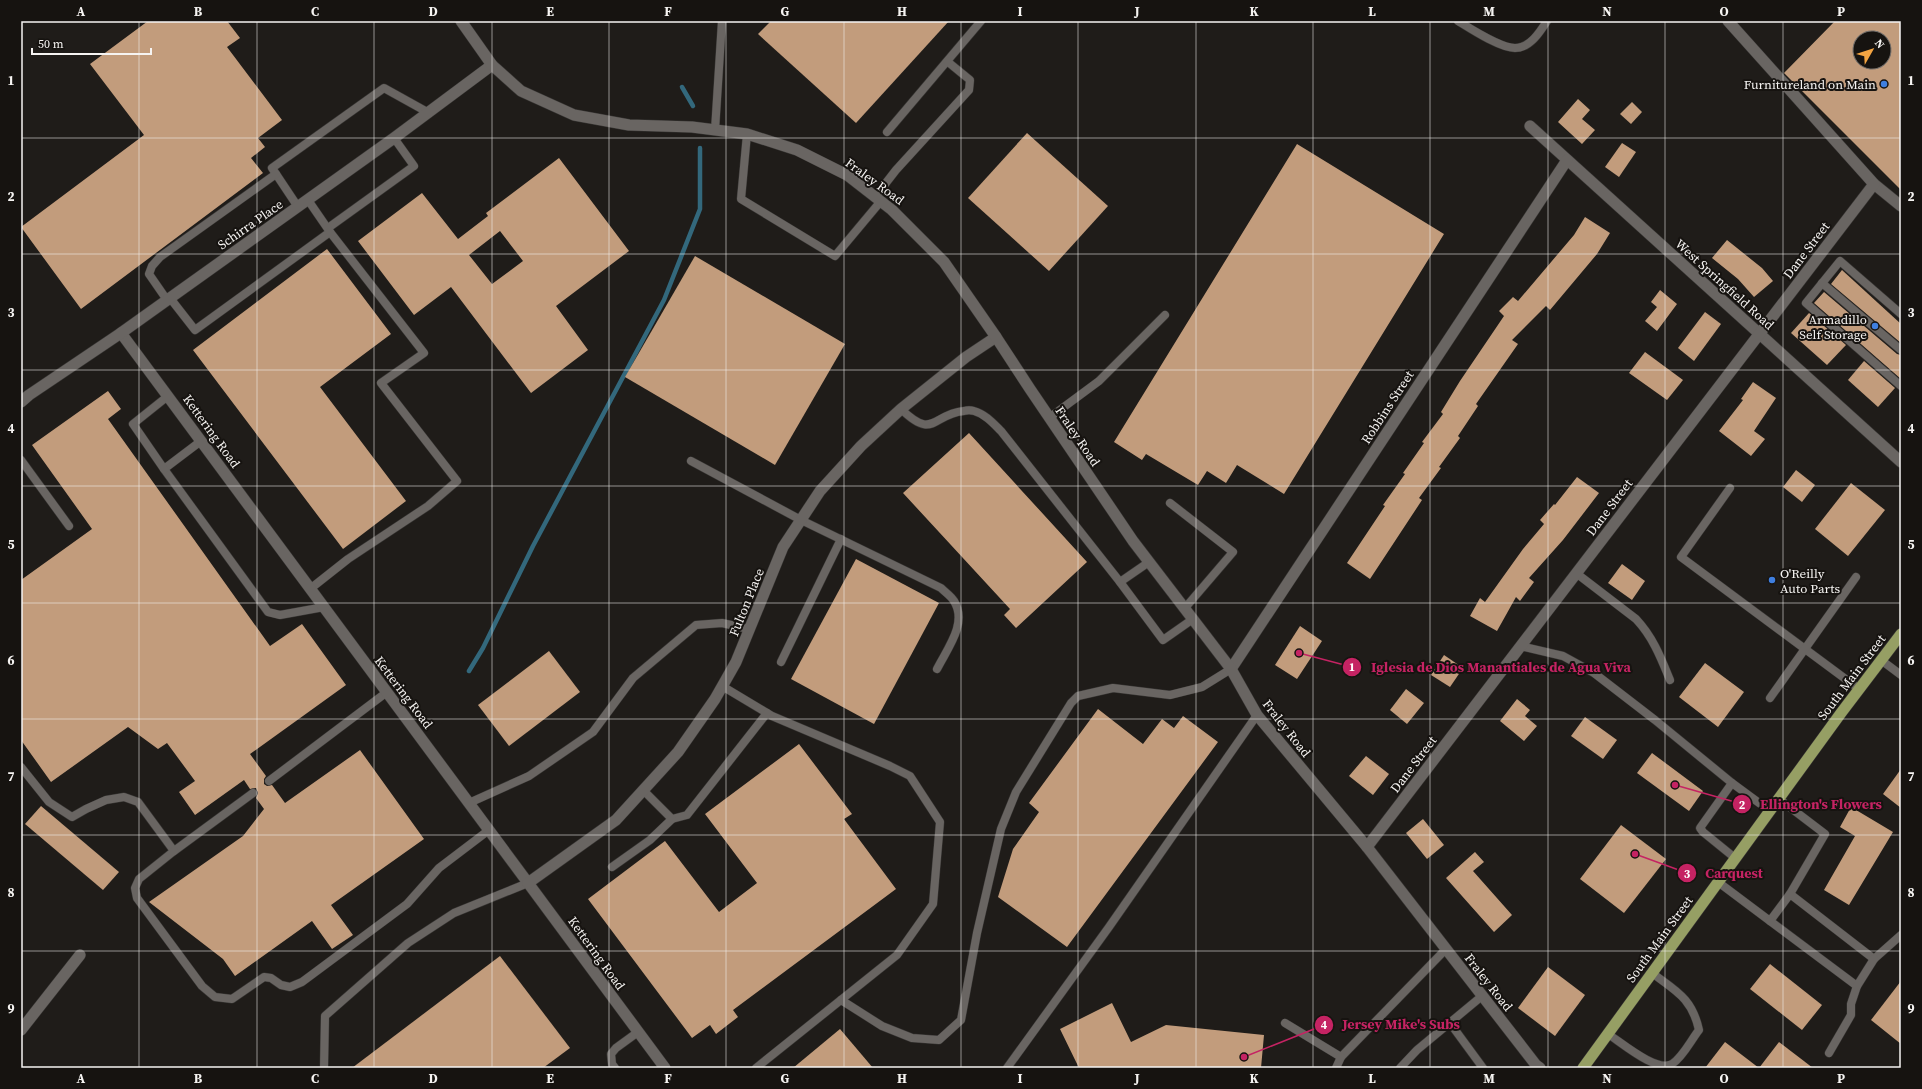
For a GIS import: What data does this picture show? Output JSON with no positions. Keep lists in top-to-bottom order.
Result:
{
  "streets": {
    "main road": ["South Main Street"],
    "street": [
      "Fraley Road",
      "Schirra Place",
      "Dane Street",
      "West Springfield Road",
      "Robbins Street",
      "Kettering Road",
      "Fulton Place"
    ]
  },
  "crossings": [
    ["Fraley Road", "Schirra Place"],
    ["Fraley Road", "Dane Street"],
    ["Fraley Road", "Robbins Street"],
    ["Fraley Road", "Fulton Place"],
    ["Schirra Place", "Kettering Road"],
    ["Dane Street", "West Springfield Road"],
    ["West Springfield Road", "Robbins Street"],
    ["Kettering Road", "Fulton Place"]
  ],
  "places": [
    "Furnitureland on Main",
    "Armadillo Self Storage",
    "O'Reilly Auto Parts",
    "Iglesia de Dios Manantiales de Agua Viva",
    "Ellington's Flowers",
    "Carquest",
    "Jersey Mike's Subs"
  ],
  "scale_bar": "50 m",
  "north": "top right",
  "grid": {
    "columns": [
      "A",
      "B",
      "C",
      "D",
      "E",
      "F",
      "G",
      "H",
      "I",
      "J",
      "K",
      "L",
      "M",
      "N",
      "O",
      "P"
    ],
    "rows": [
      "1",
      "2",
      "3",
      "4",
      "5",
      "6",
      "7",
      "8",
      "9"
    ]
  }
}
